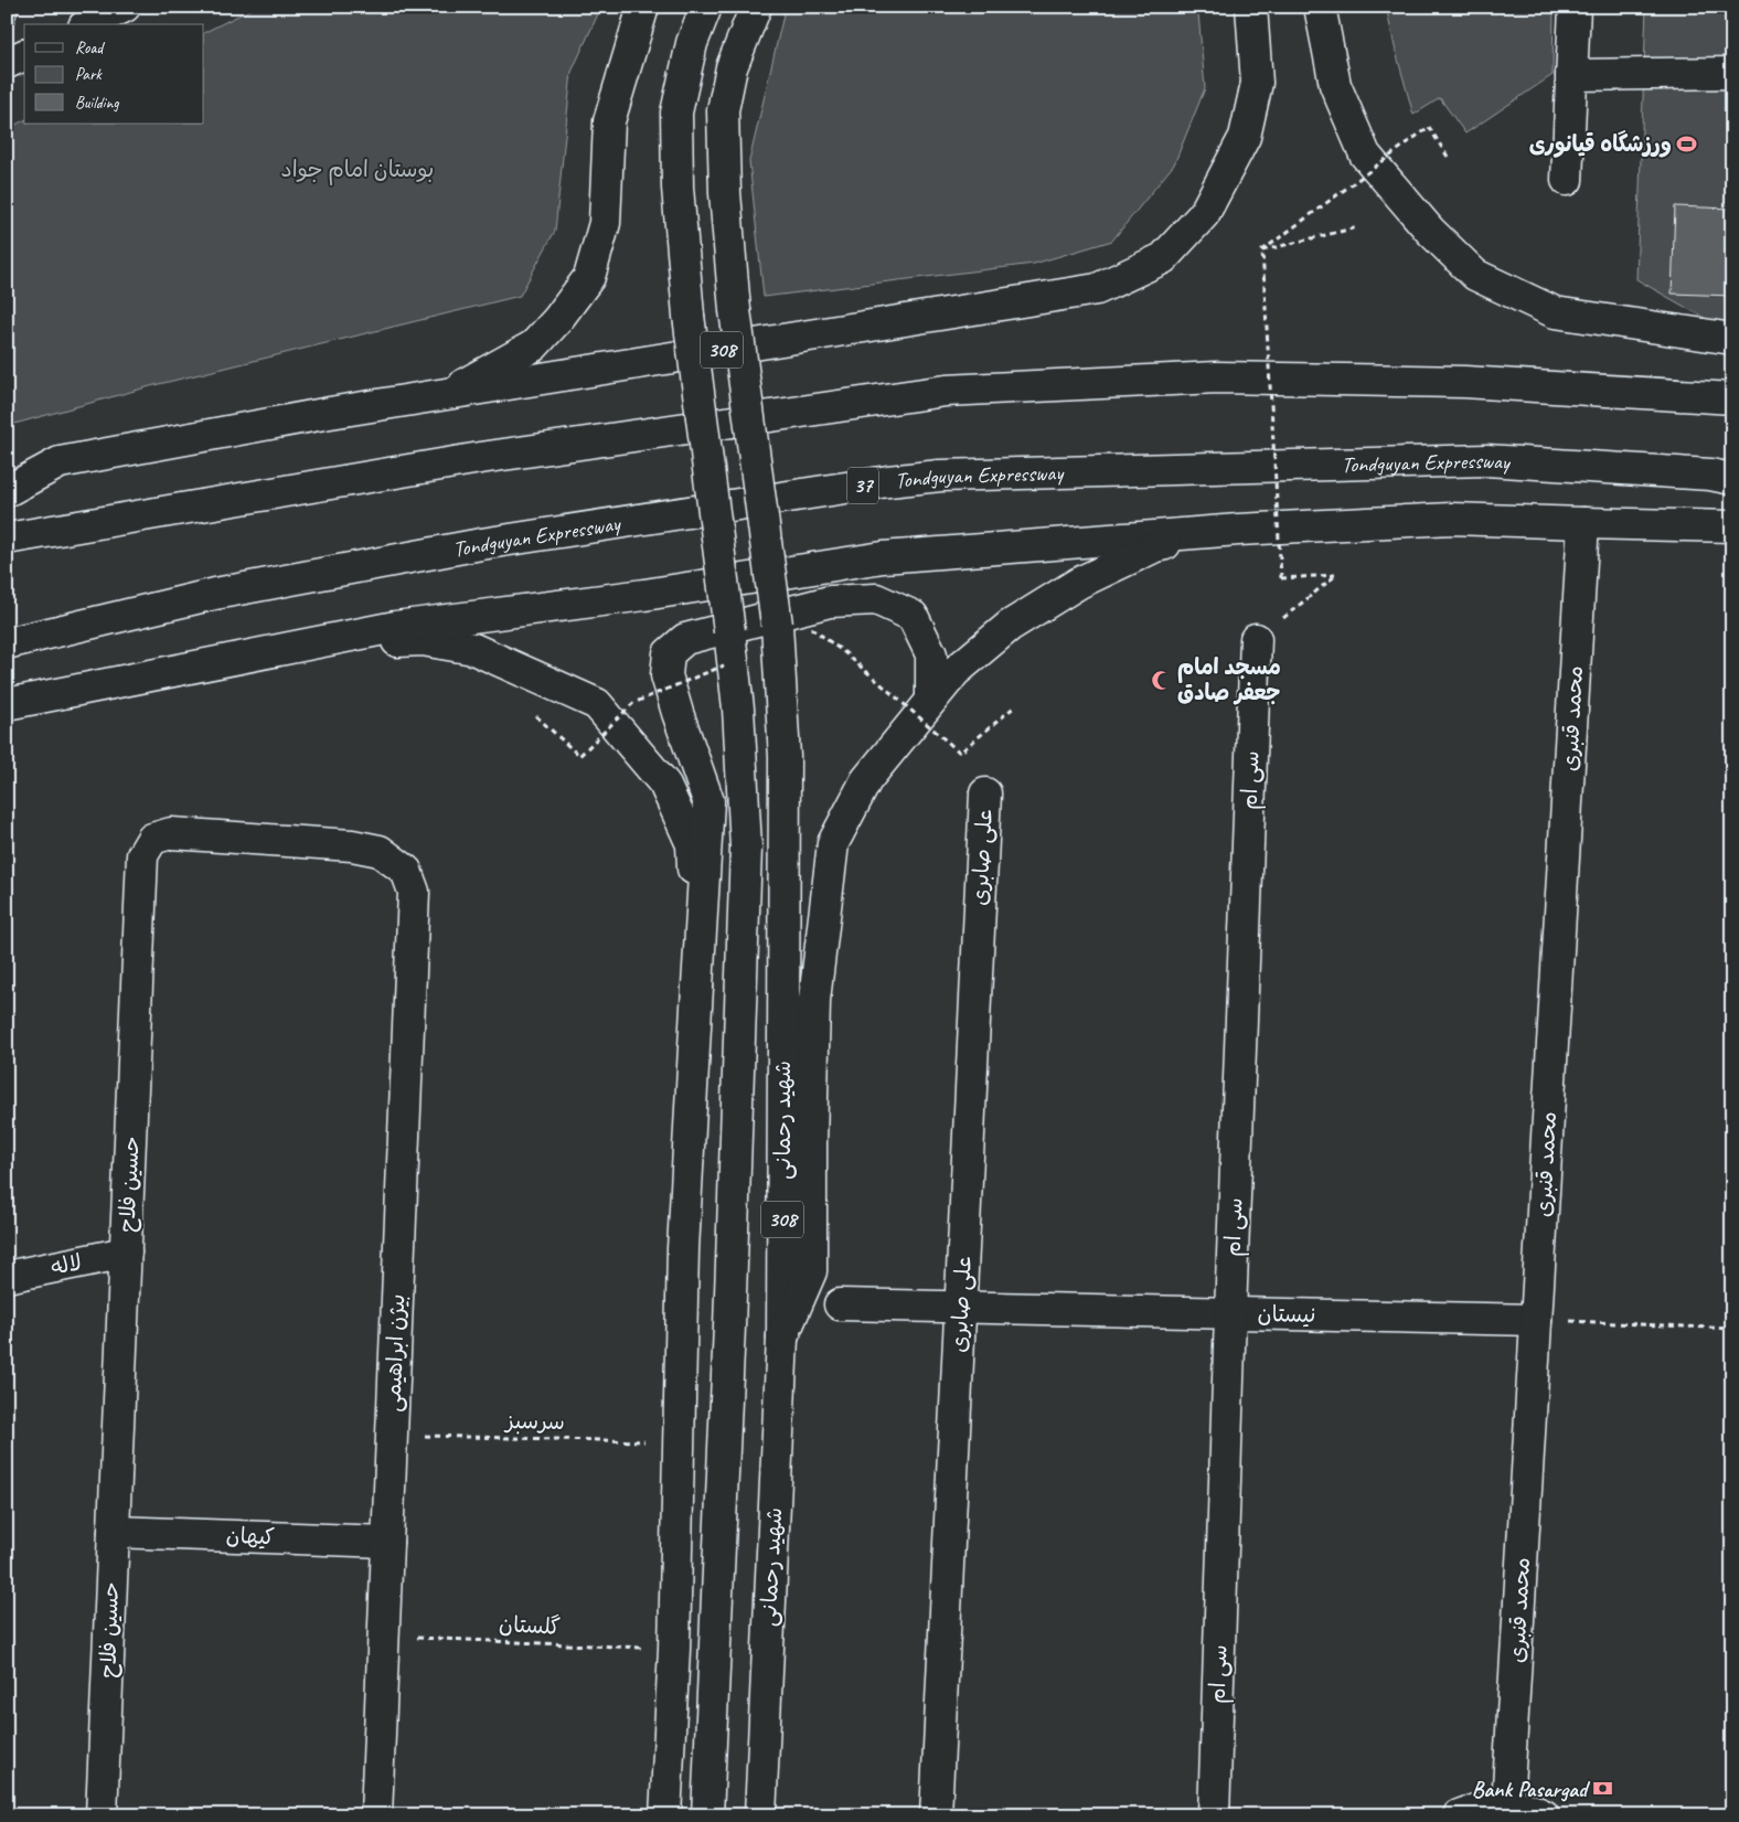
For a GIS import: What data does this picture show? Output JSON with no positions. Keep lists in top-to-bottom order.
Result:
{
  "streets": {
    "main road": [
      "308",
      "Tondguyan Expressway",
      "37",
      "محمد قنبری",
      "سی ام",
      "علی صابری",
      "شهید رحمانی",
      "حسین فلاح",
      "لاله",
      "نیستان",
      "بیژن ابراهیمی",
      "کیهان"
    ],
    "path": ["سرسبز", "گلستان"]
  },
  "crossings": [
    ["308", "شهید رحمانی"],
    ["محمد قنبری", "نیستان"],
    ["سی ام", "نیستان"],
    ["علی صابری", "نیستان"],
    ["حسین فلاح", "لاله"],
    ["حسین فلاح", "بیژن ابراهیمی"],
    ["حسین فلاح", "کیهان"],
    ["بیژن ابراهیمی", "سرسبز"],
    ["بیژن ابراهیمی", "کیهان"],
    ["بیژن ابراهیمی", "گلستان"]
  ],
  "parks": ["بوستان امام جواد"],
  "places": {
    "sports": ["ورزشگاه قیانوری"],
    "mosque": ["مسجد امام جعفر صادق"],
    "bank": ["Bank Pasargad"]
  },
  "legend": ["Road", "Park", "Building"]
}
